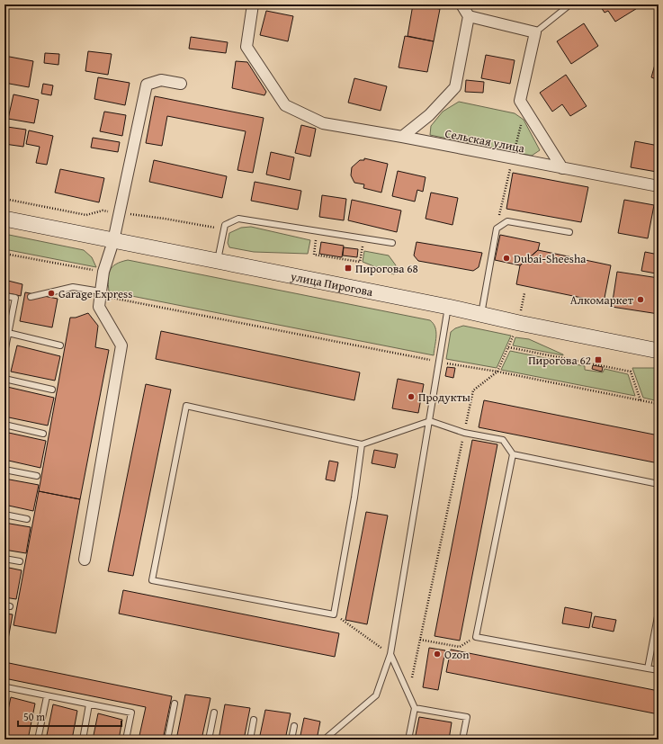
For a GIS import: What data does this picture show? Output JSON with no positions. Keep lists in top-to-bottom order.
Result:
{
  "streets": {
    "main road": ["улица Пирогова"],
    "street": ["Сельская улица"]
  },
  "places": {
    "other": [
      "Dubai-Sheesha",
      "Garage Express",
      "Алкомаркет",
      "Продукты",
      "Ozon"
    ],
    "transit": ["Пирогова 68", "Пирогова 62"]
  },
  "scale_bar": "50 m"
}
